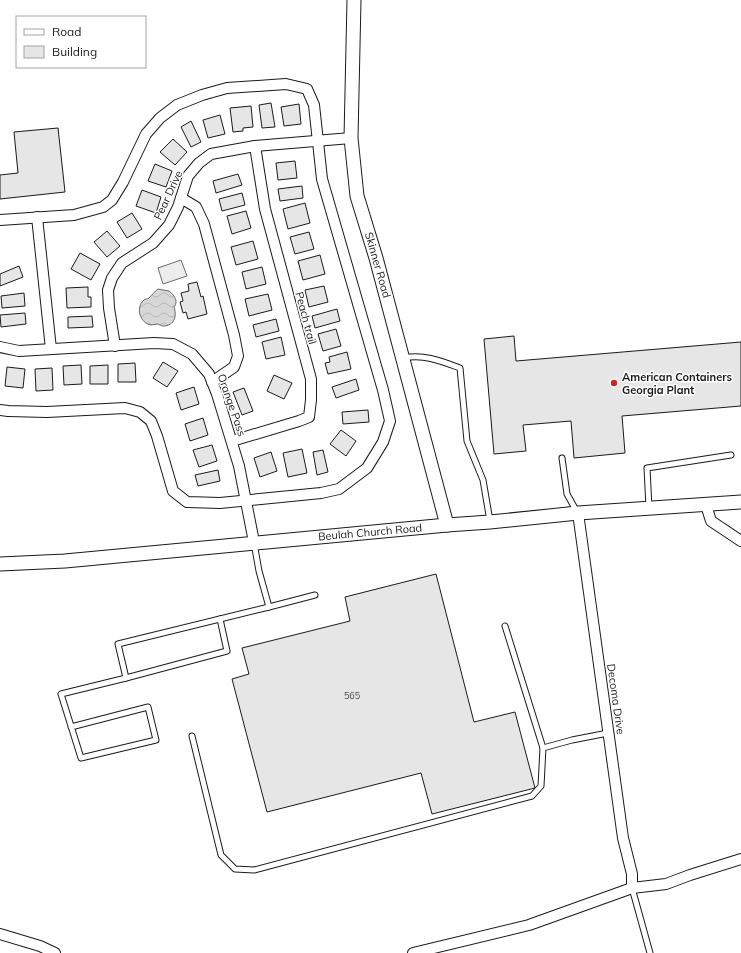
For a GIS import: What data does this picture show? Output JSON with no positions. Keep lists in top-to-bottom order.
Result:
{
  "streets": {
    "street": [
      "Pear Drive",
      "Skinner Road",
      "Peach trail",
      "Orange Pass",
      "Beulah Church Road",
      "Decoma Drive"
    ]
  },
  "crossings": [
    ["Pear Drive", "Skinner Road"],
    ["Pear Drive", "Peach trail"],
    ["Pear Drive", "Orange Pass"],
    ["Skinner Road", "Beulah Church Road"],
    ["Peach trail", "Orange Pass"],
    ["Orange Pass", "Beulah Church Road"],
    ["Beulah Church Road", "Decoma Drive"]
  ],
  "places": ["American Containers Georgia Plant"],
  "house_numbers": ["565"],
  "legend": ["Road", "Building"]
}
